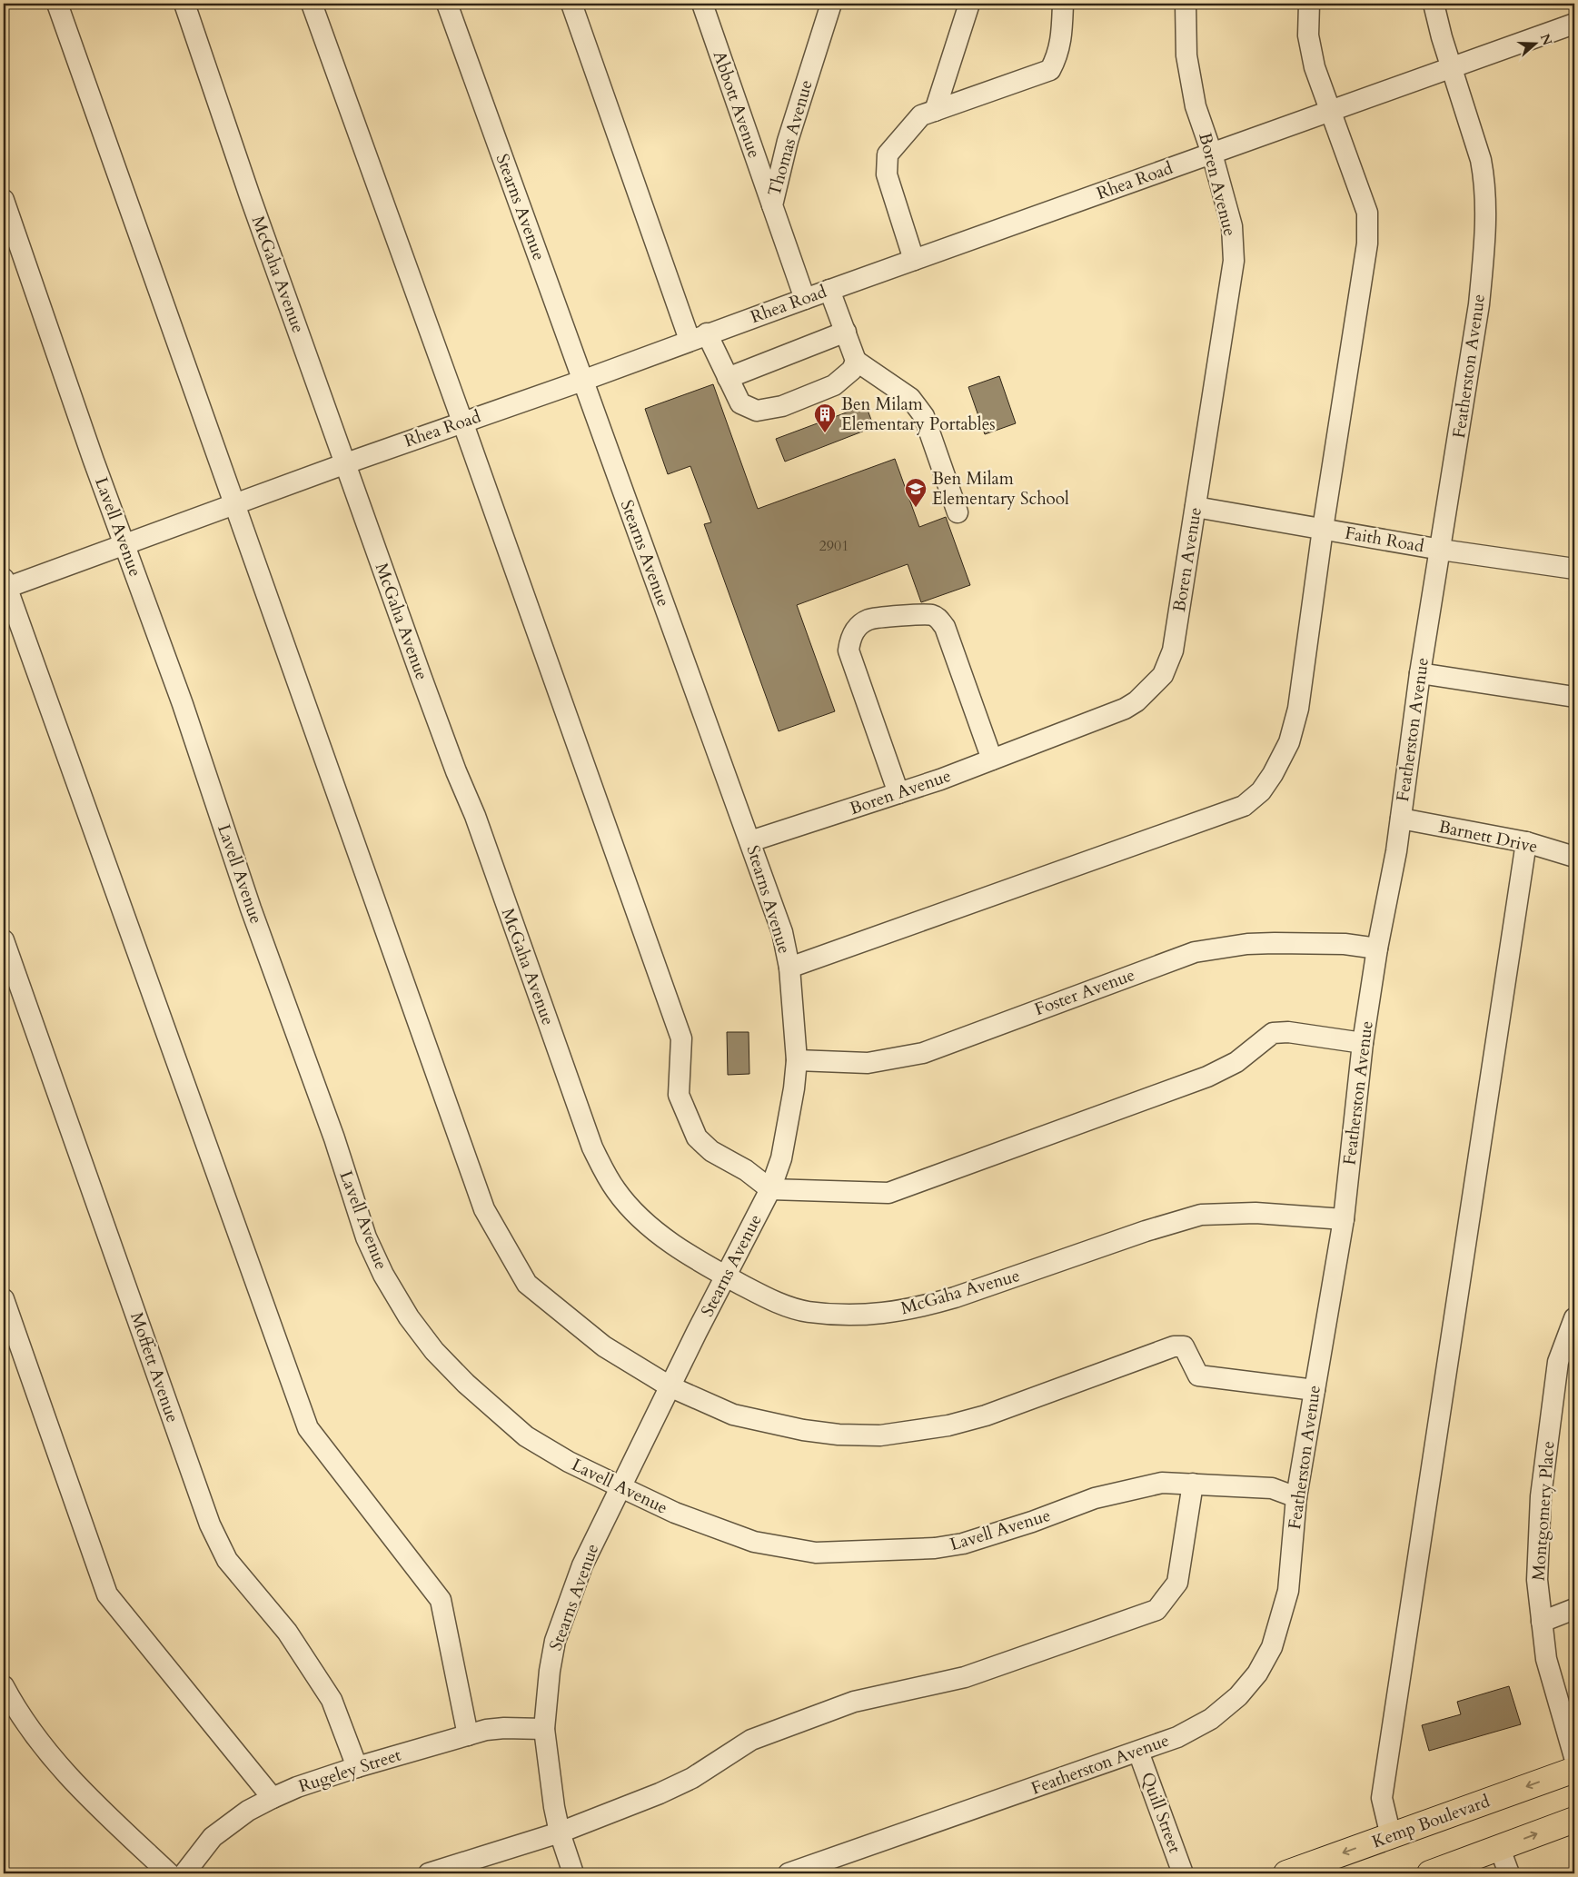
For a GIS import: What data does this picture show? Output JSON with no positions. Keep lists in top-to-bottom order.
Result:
{
  "streets": {
    "main road": ["Kemp Boulevard"],
    "street": [
      "Abbott Avenue",
      "Thomas Avenue",
      "Rhea Road",
      "Boren Avenue",
      "Stearns Avenue",
      "McGaha Avenue",
      "Featherston Avenue",
      "Lavell Avenue",
      "Faith Road",
      "Barnett Drive",
      "Foster Avenue",
      "Moffett Avenue",
      "Montgomery Place",
      "Rugeley Street",
      "Quill Street"
    ]
  },
  "crossings": [
    ["Abbott Avenue", "Thomas Avenue"],
    ["Thomas Avenue", "Rhea Road"],
    ["Rhea Road", "Boren Avenue"],
    ["Rhea Road", "Stearns Avenue"],
    ["Rhea Road", "McGaha Avenue"],
    ["Rhea Road", "Featherston Avenue"],
    ["Rhea Road", "Lavell Avenue"],
    ["Boren Avenue", "Stearns Avenue"],
    ["Boren Avenue", "Faith Road"],
    ["Stearns Avenue", "McGaha Avenue"],
    ["Stearns Avenue", "Lavell Avenue"],
    ["Stearns Avenue", "Foster Avenue"],
    ["Stearns Avenue", "Rugeley Street"],
    ["McGaha Avenue", "Featherston Avenue"],
    ["Featherston Avenue", "Lavell Avenue"],
    ["Featherston Avenue", "Faith Road"],
    ["Featherston Avenue", "Barnett Drive"],
    ["Featherston Avenue", "Foster Avenue"],
    ["Featherston Avenue", "Quill Street"],
    ["Moffett Avenue", "Rugeley Street"]
  ],
  "places": {
    "building": ["Ben Milam Elementary Portables"],
    "school or university": ["Ben Milam Elementary School"]
  },
  "house_numbers": ["2901"],
  "north": "right"
}
